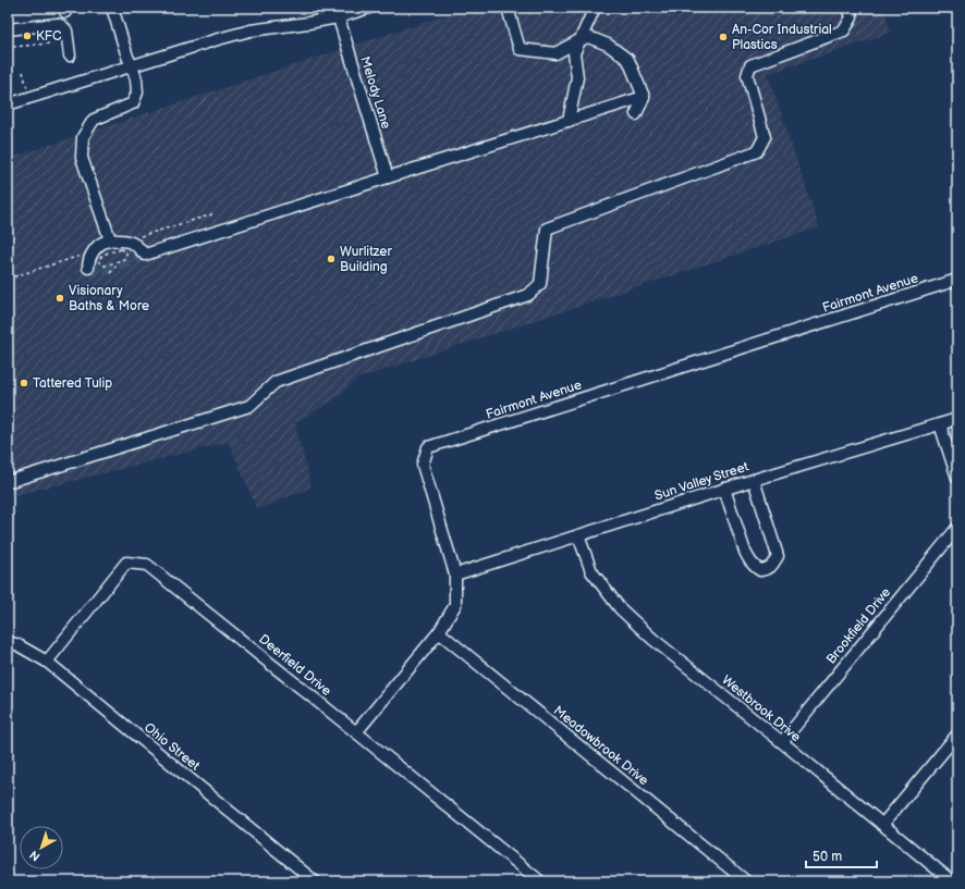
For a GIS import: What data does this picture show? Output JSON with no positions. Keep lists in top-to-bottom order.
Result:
{
  "streets": {
    "street": [
      "Melody Lane",
      "Fairmont Avenue",
      "Sun Valley Street",
      "Brookfield Drive",
      "Deerfield Drive",
      "Westbrook Drive",
      "Meadowbrook Drive",
      "Ohio Street"
    ]
  },
  "crossings": [
    ["Fairmont Avenue", "Sun Valley Street"],
    ["Fairmont Avenue", "Deerfield Drive"],
    ["Fairmont Avenue", "Meadowbrook Drive"],
    ["Sun Valley Street", "Westbrook Drive"],
    ["Brookfield Drive", "Westbrook Drive"],
    ["Deerfield Drive", "Ohio Street"]
  ],
  "places": [
    "KFC",
    "An-Cor Industrial Plastics",
    "Wurlitzer Building",
    "Visionary Baths & More",
    "Tattered Tulip"
  ],
  "scale_bar": "50 m",
  "north": "bottom left"
}
